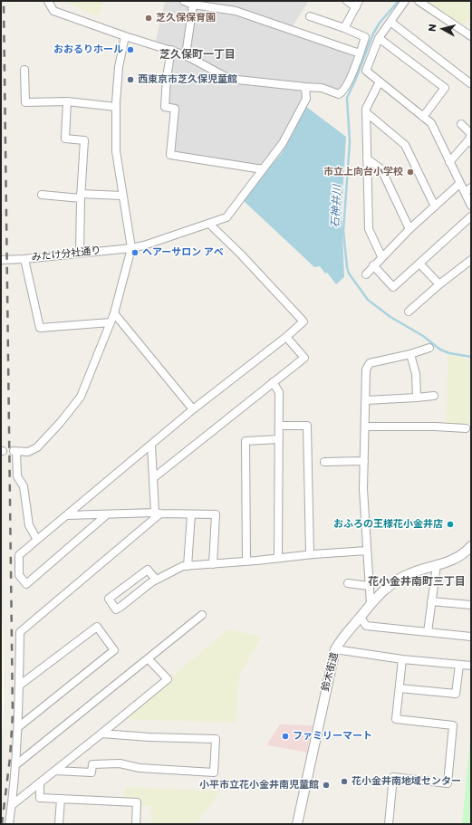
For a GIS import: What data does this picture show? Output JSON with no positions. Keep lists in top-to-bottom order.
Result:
{
  "streets": {
    "street": ["みたけ分社通り", "鈴木街道"]
  },
  "districts": ["芝久保町一丁目", "花小金井南町三丁目"],
  "water": ["石神井川"],
  "places": [
    "芝久保保育園",
    "おおるりホール",
    "西東京市芝久保児童館",
    "市立上向台小学校",
    "ヘアーサロン アベ",
    "おふろの王様花小金井店",
    "ファミリーマート",
    "花小金井南地域センター",
    "小平市立花小金井南児童館"
  ],
  "north": "left"
}
